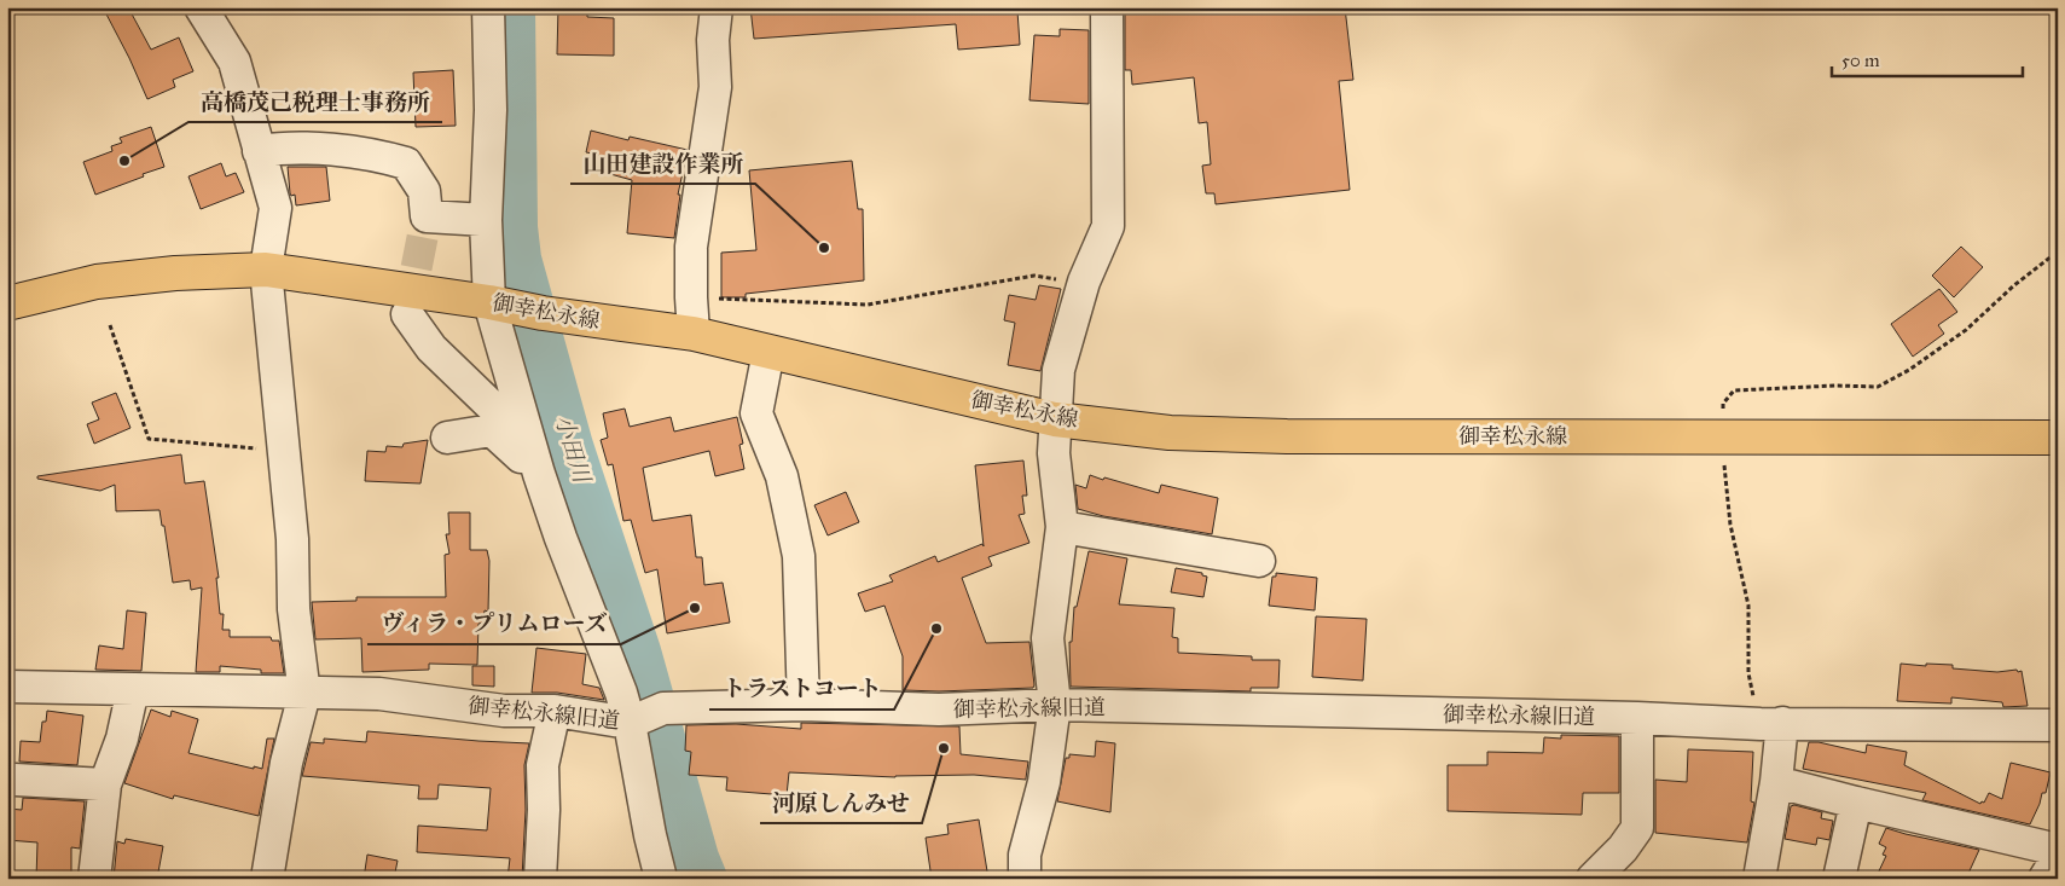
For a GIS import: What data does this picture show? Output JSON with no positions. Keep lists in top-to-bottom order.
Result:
{
  "streets": {
    "main road": ["御幸松永線"],
    "street": ["御幸松永線旧道"]
  },
  "water": ["小田川"],
  "places": [
    "高橋茂己税理士事務所",
    "山田建設作業所",
    "ヴィラ・プリムローズ",
    "トラストコート",
    "河原しんみせ"
  ],
  "scale_bar": "50 m"
}
